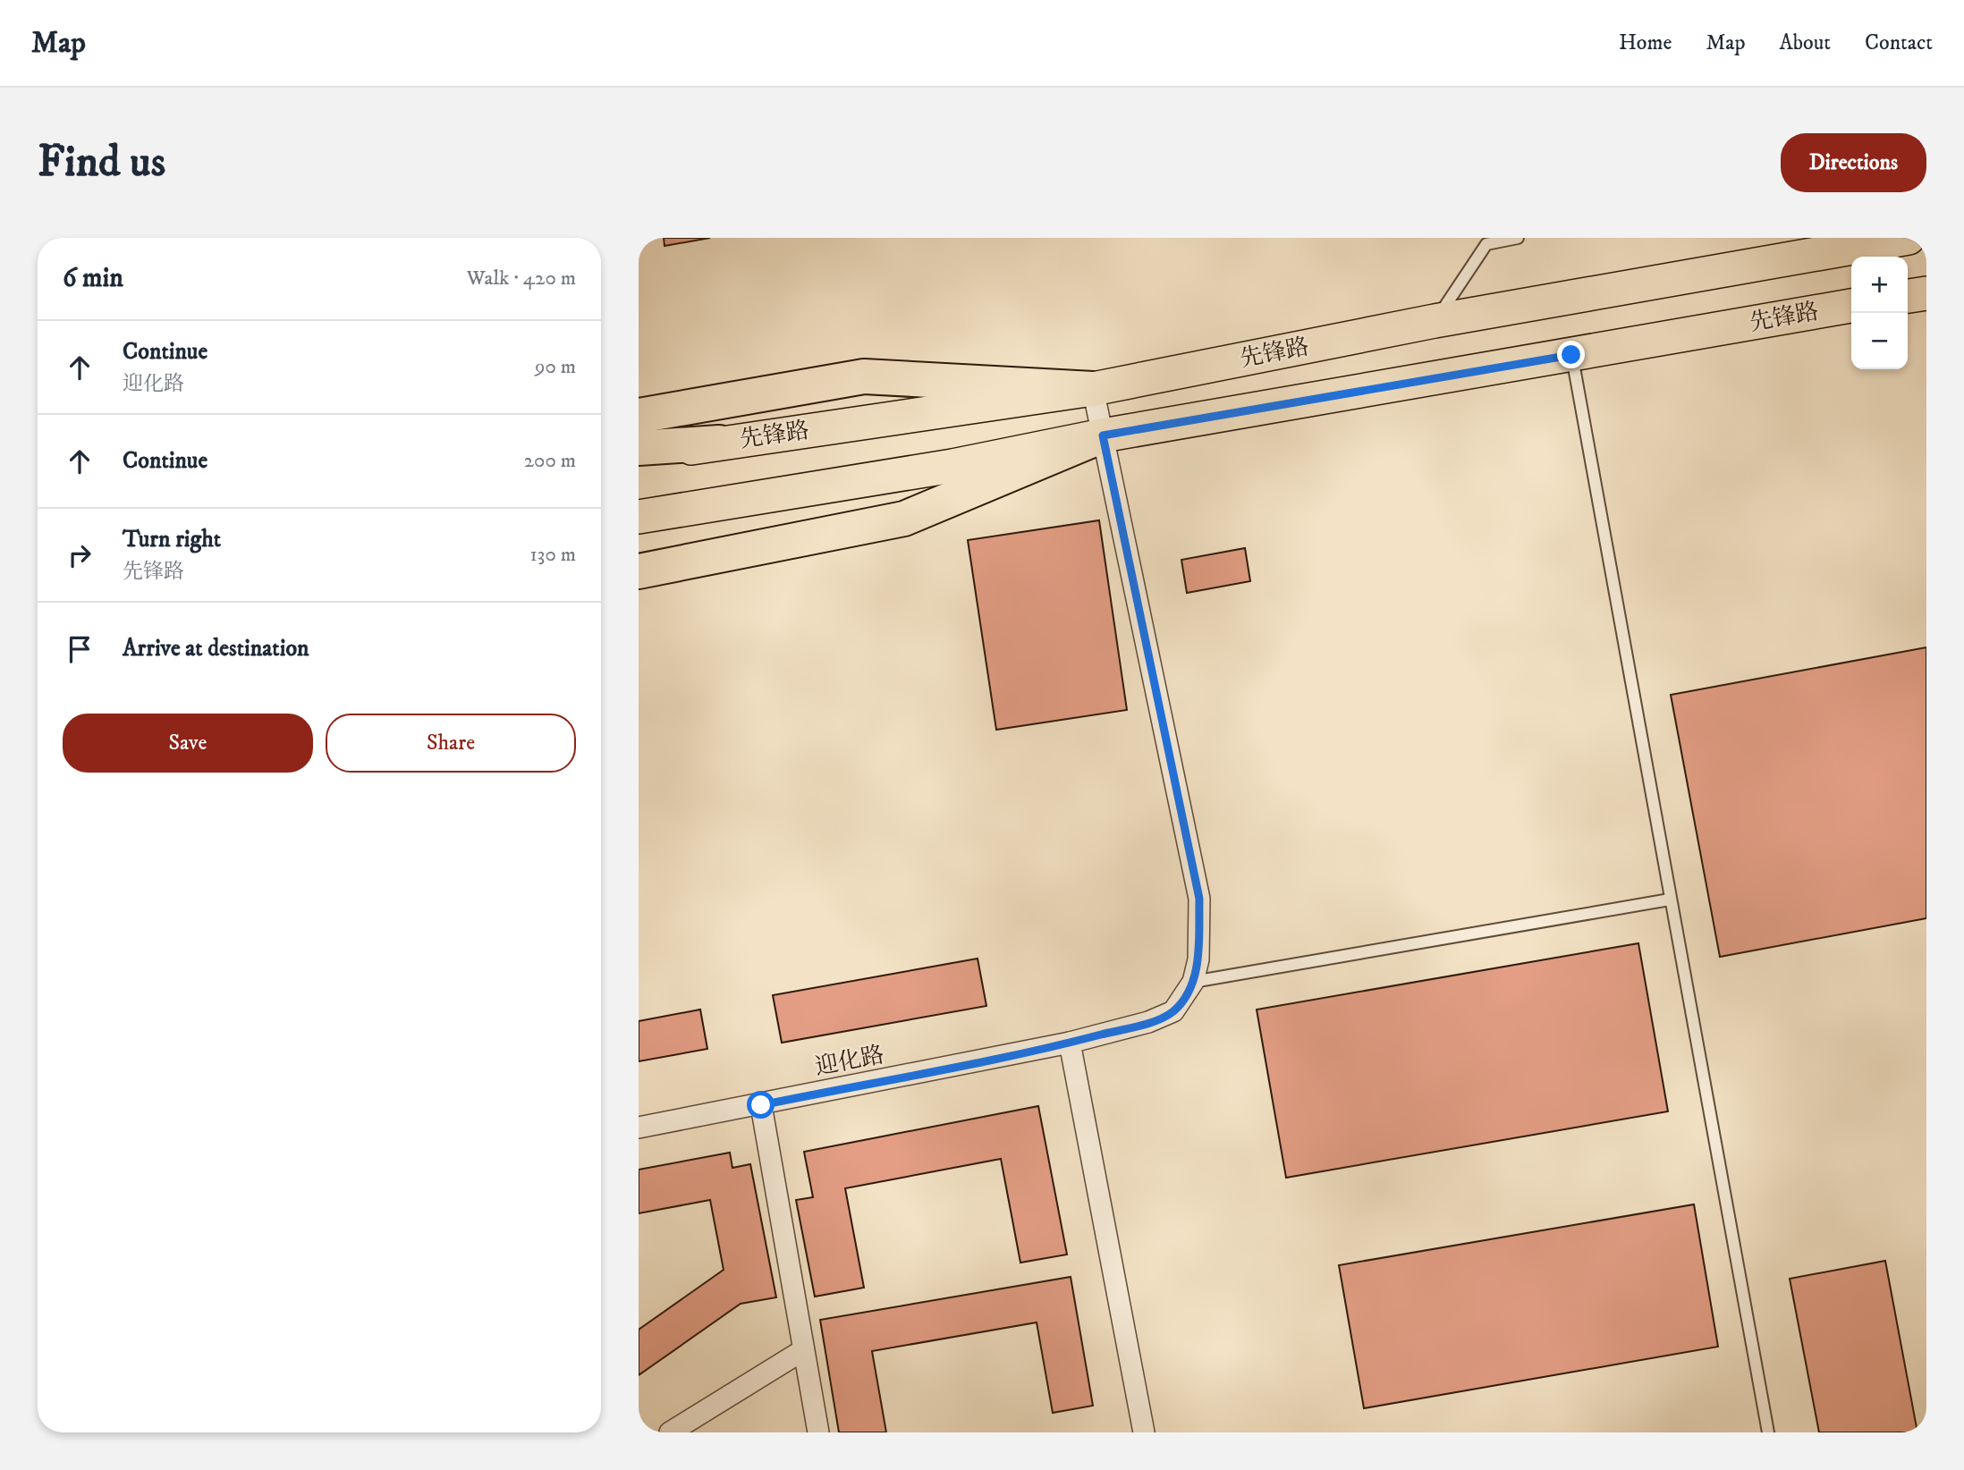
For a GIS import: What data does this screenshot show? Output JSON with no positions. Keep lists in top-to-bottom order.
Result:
{
  "streets": {
    "main road": ["先锋路"],
    "street": ["迎化路"]
  },
  "page": {
    "header": "Map",
    "nav": [
      "Home",
      "Map",
      "About",
      "Contact"
    ],
    "buttons": [
      "Directions",
      ["Save", "Share"]
    ],
    "title": "Find us",
    "heading": ["6 min", "Walk · 420 m"],
    "map_buttons": ["+", "−"],
    "list": [
      ["Continue", "迎化路", "90 m"],
      ["Continue", "200 m"],
      ["Turn right", "先锋路", "130 m"],
      "Arrive at destination"
    ]
  }
}
